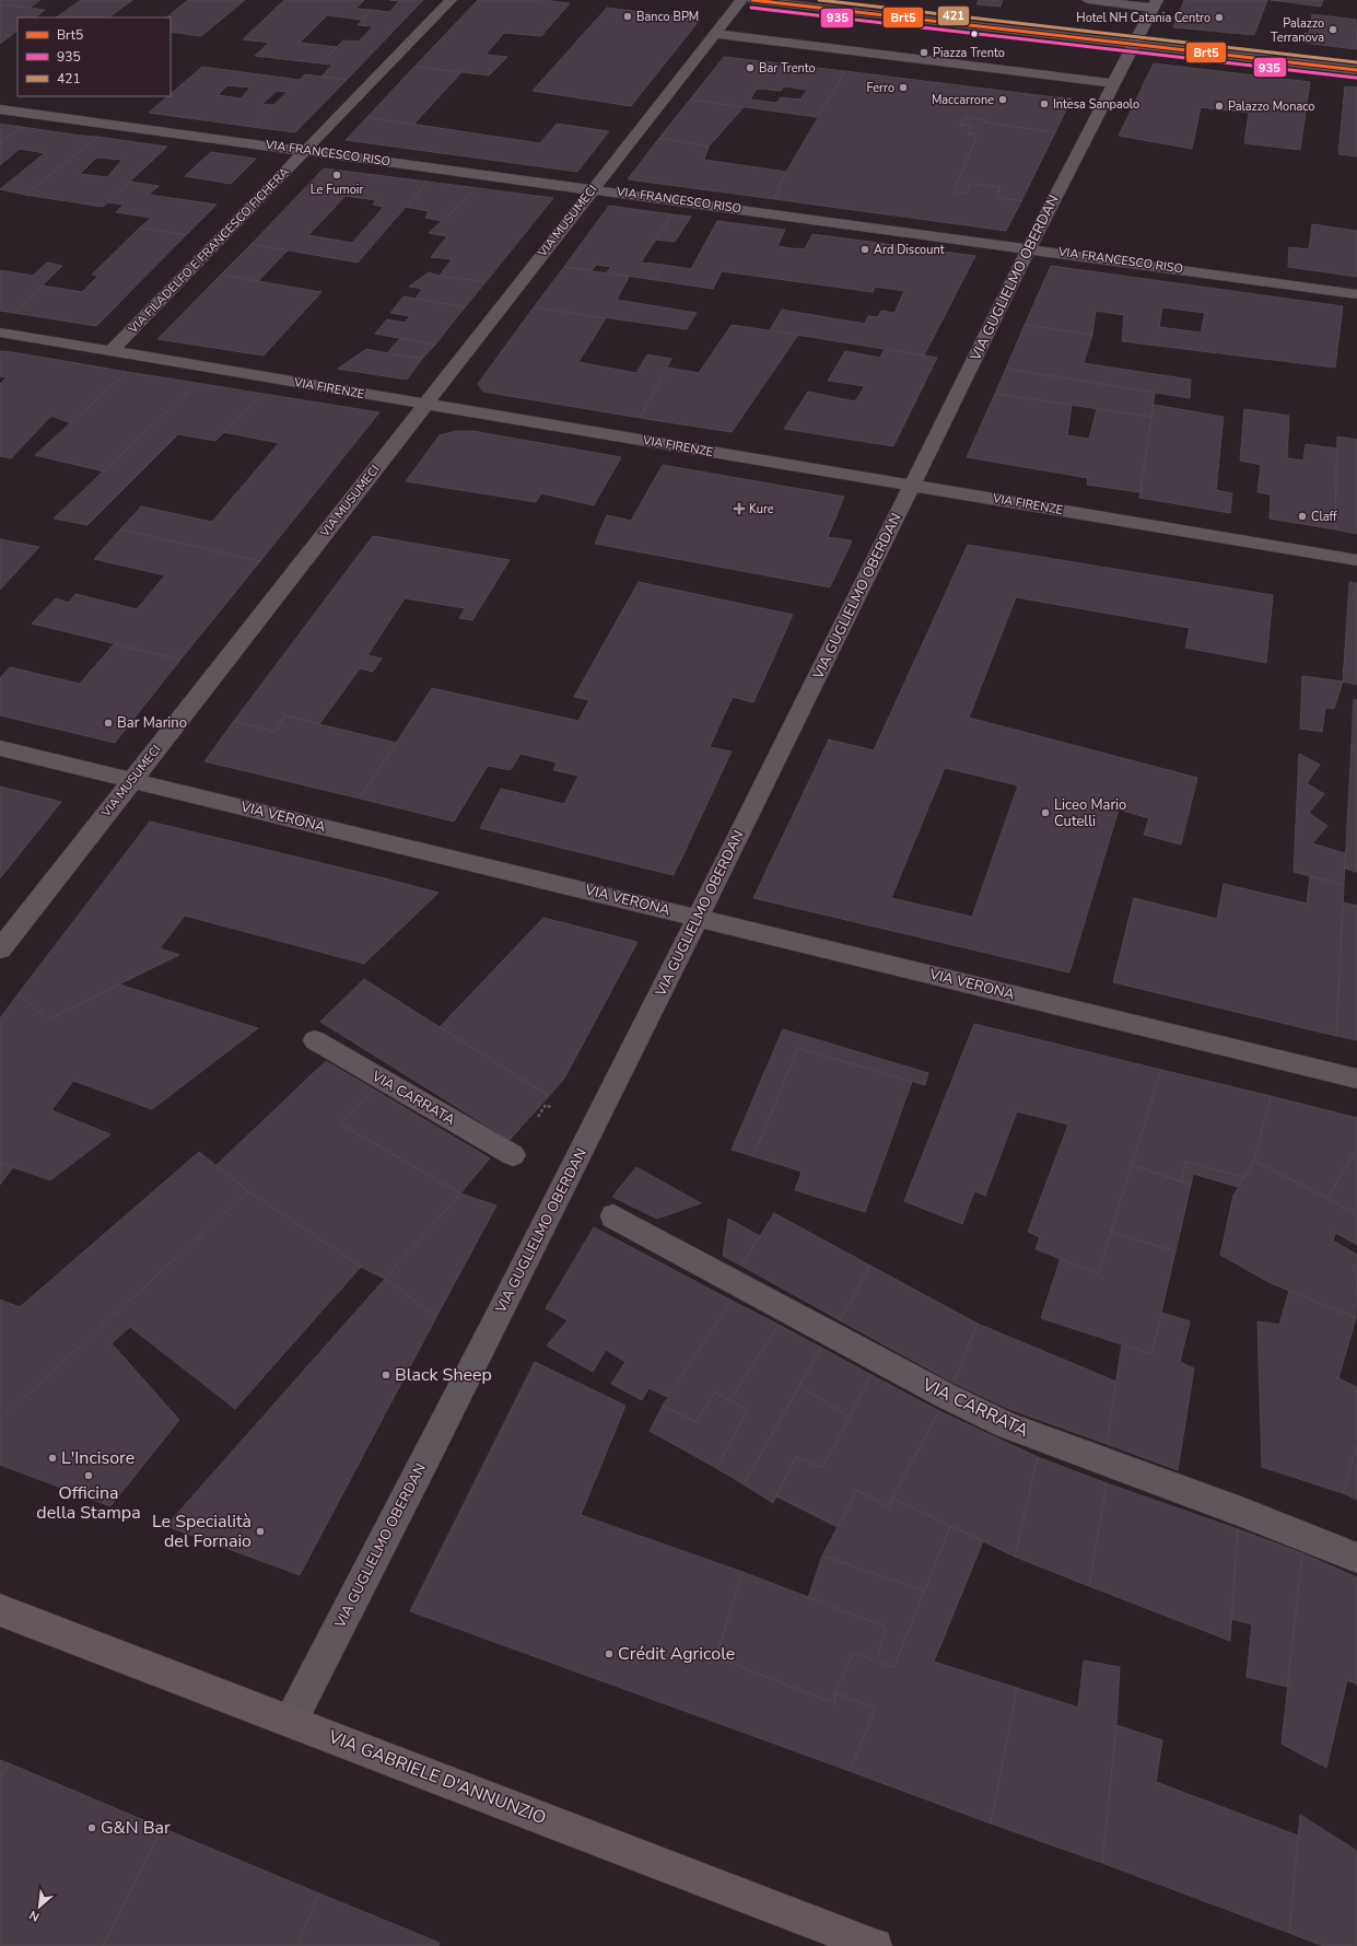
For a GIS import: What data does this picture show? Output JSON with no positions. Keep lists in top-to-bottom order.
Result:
{
  "streets": {
    "main road": ["VIA GABRIELE D'ANNUNZIO"],
    "street": [
      "VIA FRANCESCO RISO",
      "VIA MUSUMECI",
      "VIA FILADELFO E FRANCESCO FICHERA",
      "VIA GUGLIELMO OBERDAN",
      "VIA FIRENZE",
      "VIA VERONA",
      "VIA CARRATA"
    ]
  },
  "crossings": [
    ["VIA FRANCESCO RISO", "VIA MUSUMECI"],
    ["VIA FRANCESCO RISO", "VIA FILADELFO E FRANCESCO FICHERA"],
    ["VIA FRANCESCO RISO", "VIA GUGLIELMO OBERDAN"],
    ["VIA MUSUMECI", "VIA FIRENZE"],
    ["VIA MUSUMECI", "VIA VERONA"],
    ["VIA FILADELFO E FRANCESCO FICHERA", "VIA FIRENZE"],
    ["VIA GUGLIELMO OBERDAN", "VIA FIRENZE"],
    ["VIA GUGLIELMO OBERDAN", "VIA VERONA"],
    ["VIA GUGLIELMO OBERDAN", "VIA GABRIELE D'ANNUNZIO"]
  ],
  "places": {
    "other": [
      "Banco BPM",
      "Hotel NH Catania Centro",
      "Palazzo Terranova",
      "Piazza Trento",
      "Bar Trento",
      "Ferro",
      "Maccarrone",
      "Intesa Sanpaolo",
      "Palazzo Monaco",
      "Le Fumoir",
      "Ard Discount",
      "Claff",
      "Bar Marino",
      "Liceo Mario Cutelli",
      "Black Sheep",
      "L'Incisore",
      "Officina della Stampa",
      "Le Specialità del Fornaio",
      "Crédit Agricole",
      "G&N Bar"
    ],
    "health": ["Kure"]
  },
  "lines": ["transit line Brt5", "transit line 421", "transit line 935"],
  "legend": ["Brt5", "935", "421"],
  "north": "bottom left"
}
